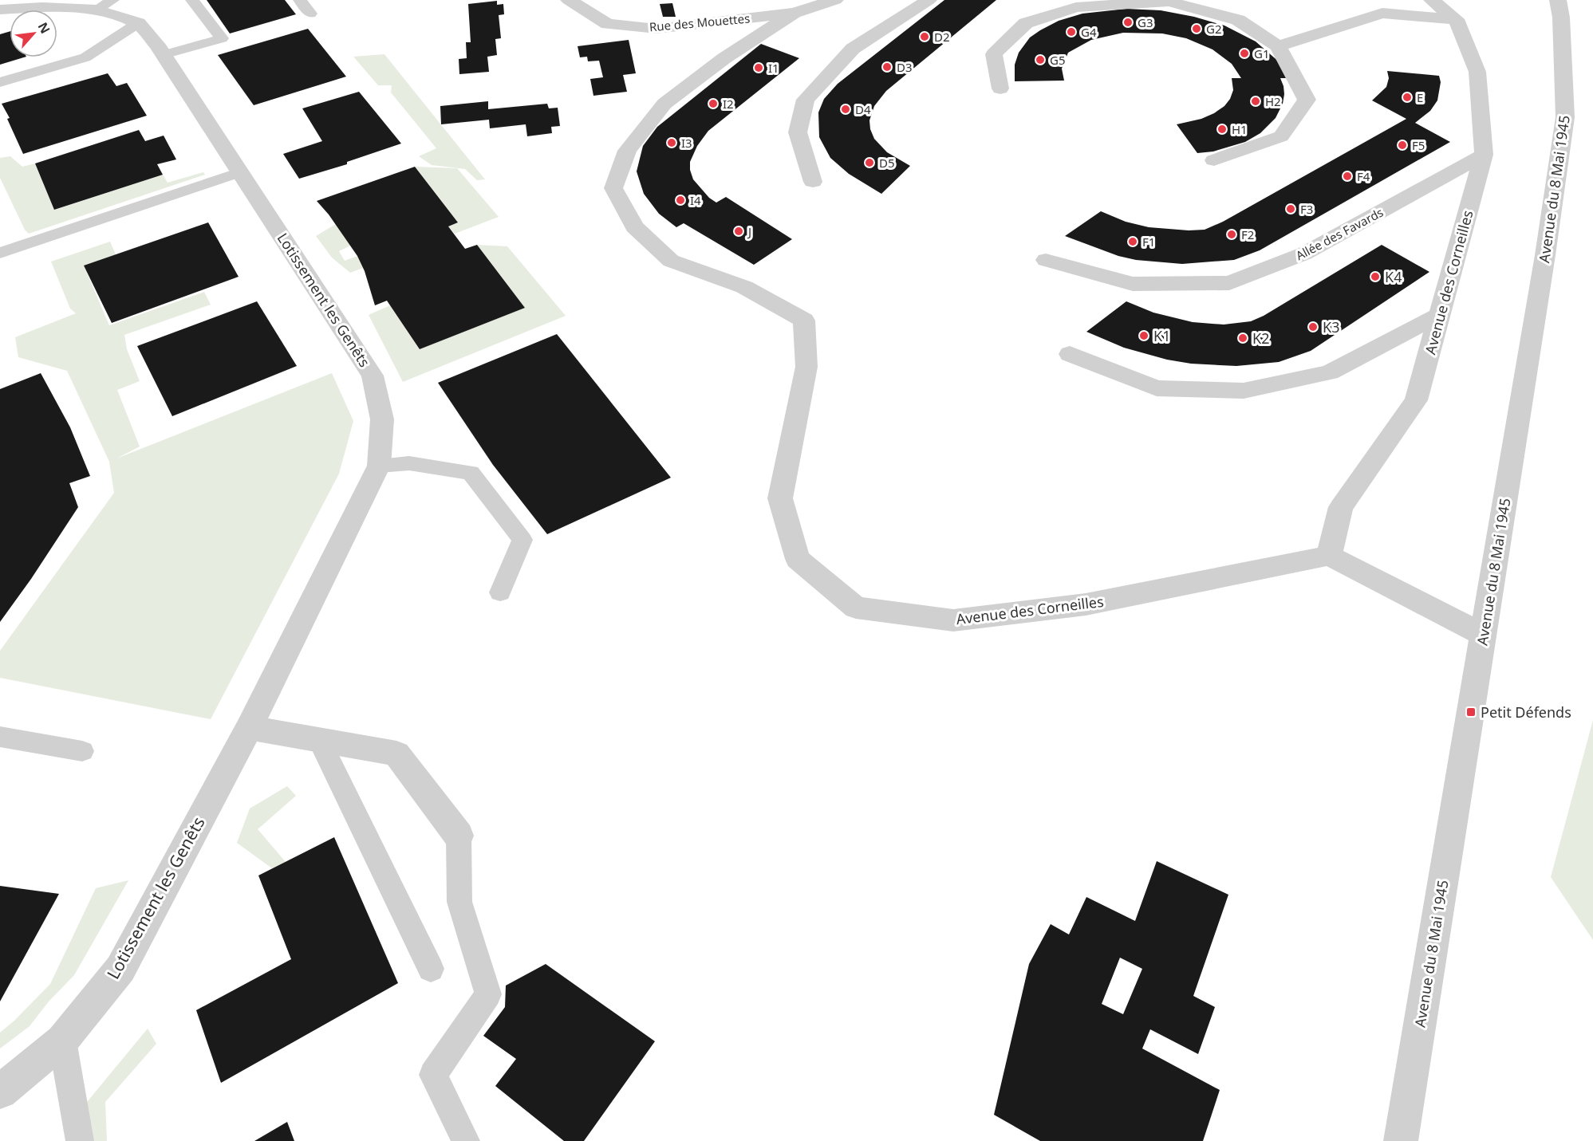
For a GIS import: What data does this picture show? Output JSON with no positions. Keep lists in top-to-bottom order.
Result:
{
  "streets": {
    "street": [
      "Rue des Mouettes",
      "Avenue du 8 Mai 1945",
      "Allée des Favards",
      "Avenue des Corneilles",
      "Lotissement les Genêts"
    ]
  },
  "crossings": [
    ["Rue des Mouettes", "Avenue des Corneilles"],
    ["Allée des Favards", "Avenue des Corneilles"]
  ],
  "places": {
    "other": [
      "G3",
      "G2",
      "G4",
      "D2",
      "G1",
      "G5",
      "D3",
      "I1",
      "E",
      "H2",
      "I2",
      "D4",
      "H1",
      "I3",
      "F5",
      "D5",
      "F4",
      "I4",
      "F3",
      "J",
      "F2",
      "F1",
      "K4",
      "K3",
      "K1",
      "K2"
    ],
    "transit": ["Petit Défends"]
  },
  "north": "top right"
}
